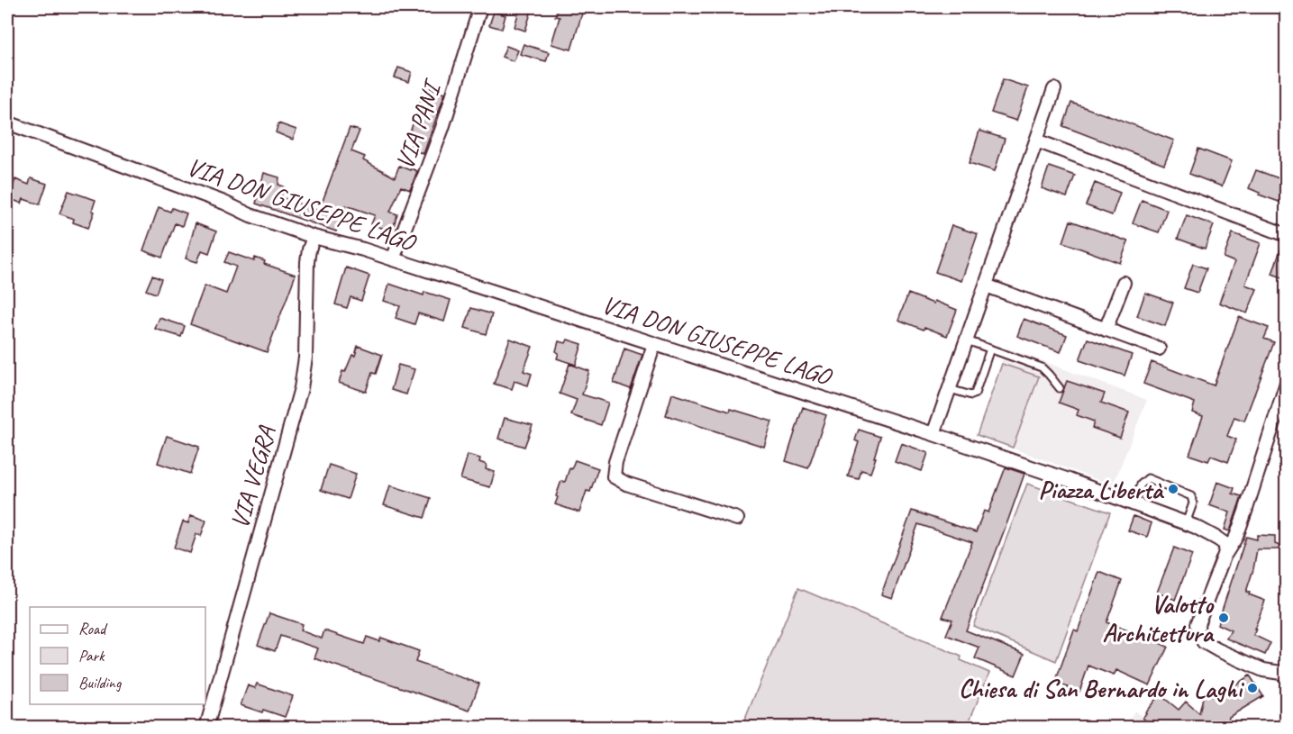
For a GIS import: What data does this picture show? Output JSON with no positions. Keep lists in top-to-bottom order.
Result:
{
  "streets": {
    "street": ["VIA PANI", "VIA DON GIUSEPPE LAGO", "VIA VEGRA"]
  },
  "crossings": [
    ["VIA PANI", "VIA DON GIUSEPPE LAGO"],
    ["VIA DON GIUSEPPE LAGO", "VIA VEGRA"]
  ],
  "places": ["Piazza Libertà", "Valotto Architettura", "Chiesa di San Bernardo in Laghi"],
  "legend": ["Road", "Park", "Building"]
}
